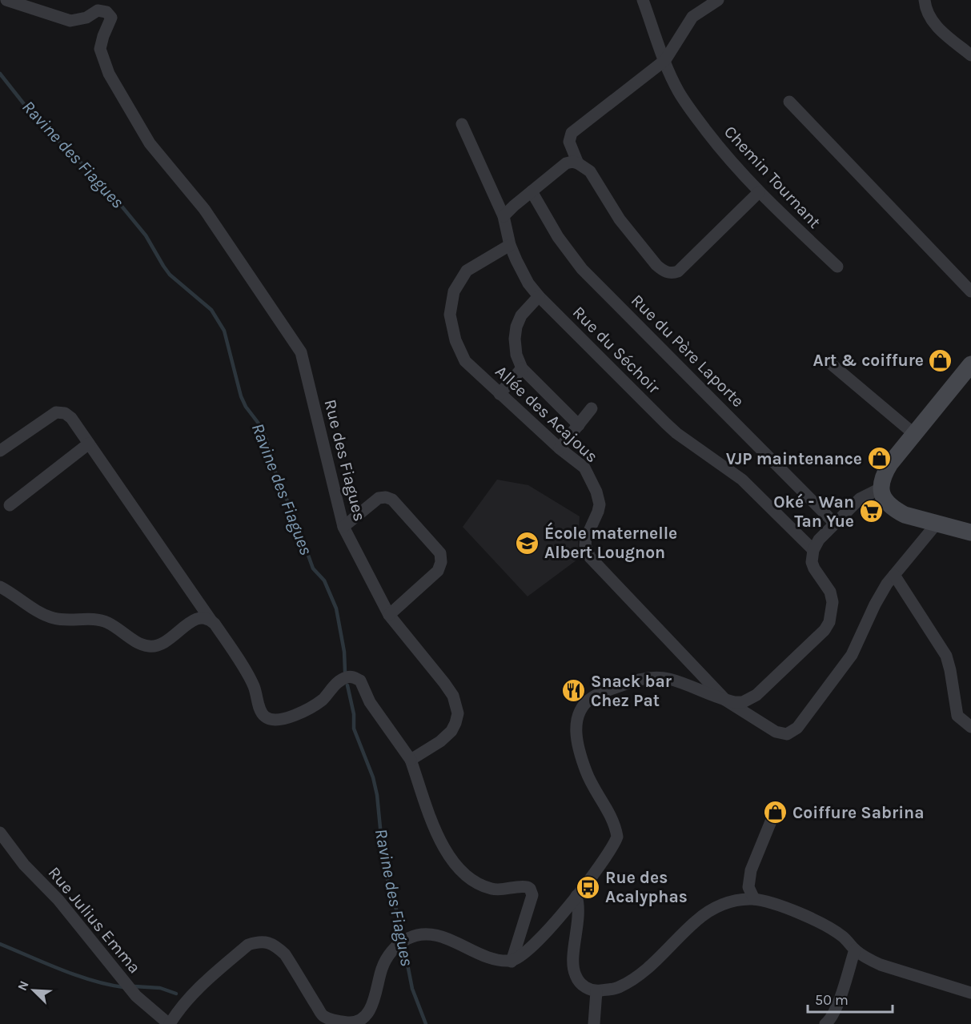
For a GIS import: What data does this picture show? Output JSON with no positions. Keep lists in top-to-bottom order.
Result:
{
  "streets": {
    "street": [
      "Chemin Tournant",
      "Rue du Séchoir",
      "Rue du Père Laporte",
      "Allée des Acajous",
      "Rue des Fiagues",
      "Rue Julius Emma"
    ]
  },
  "crossings": [
    ["Rue du Séchoir", "Allée des Acajous"]
  ],
  "water": ["Ravine des Fiagues"],
  "places": {
    "shop": ["Art & coiffure", "VJP maintenance", "Coiffure Sabrina"],
    "supermarket": ["Oké - Wan Tan Yue"],
    "school or university": ["École maternelle Albert Lougnon"],
    "restaurant": ["Snack bar Chez Pat"],
    "bus stop": ["Rue des Acalyphas"]
  },
  "scale_bar": "50 m",
  "north": "top left"
}
